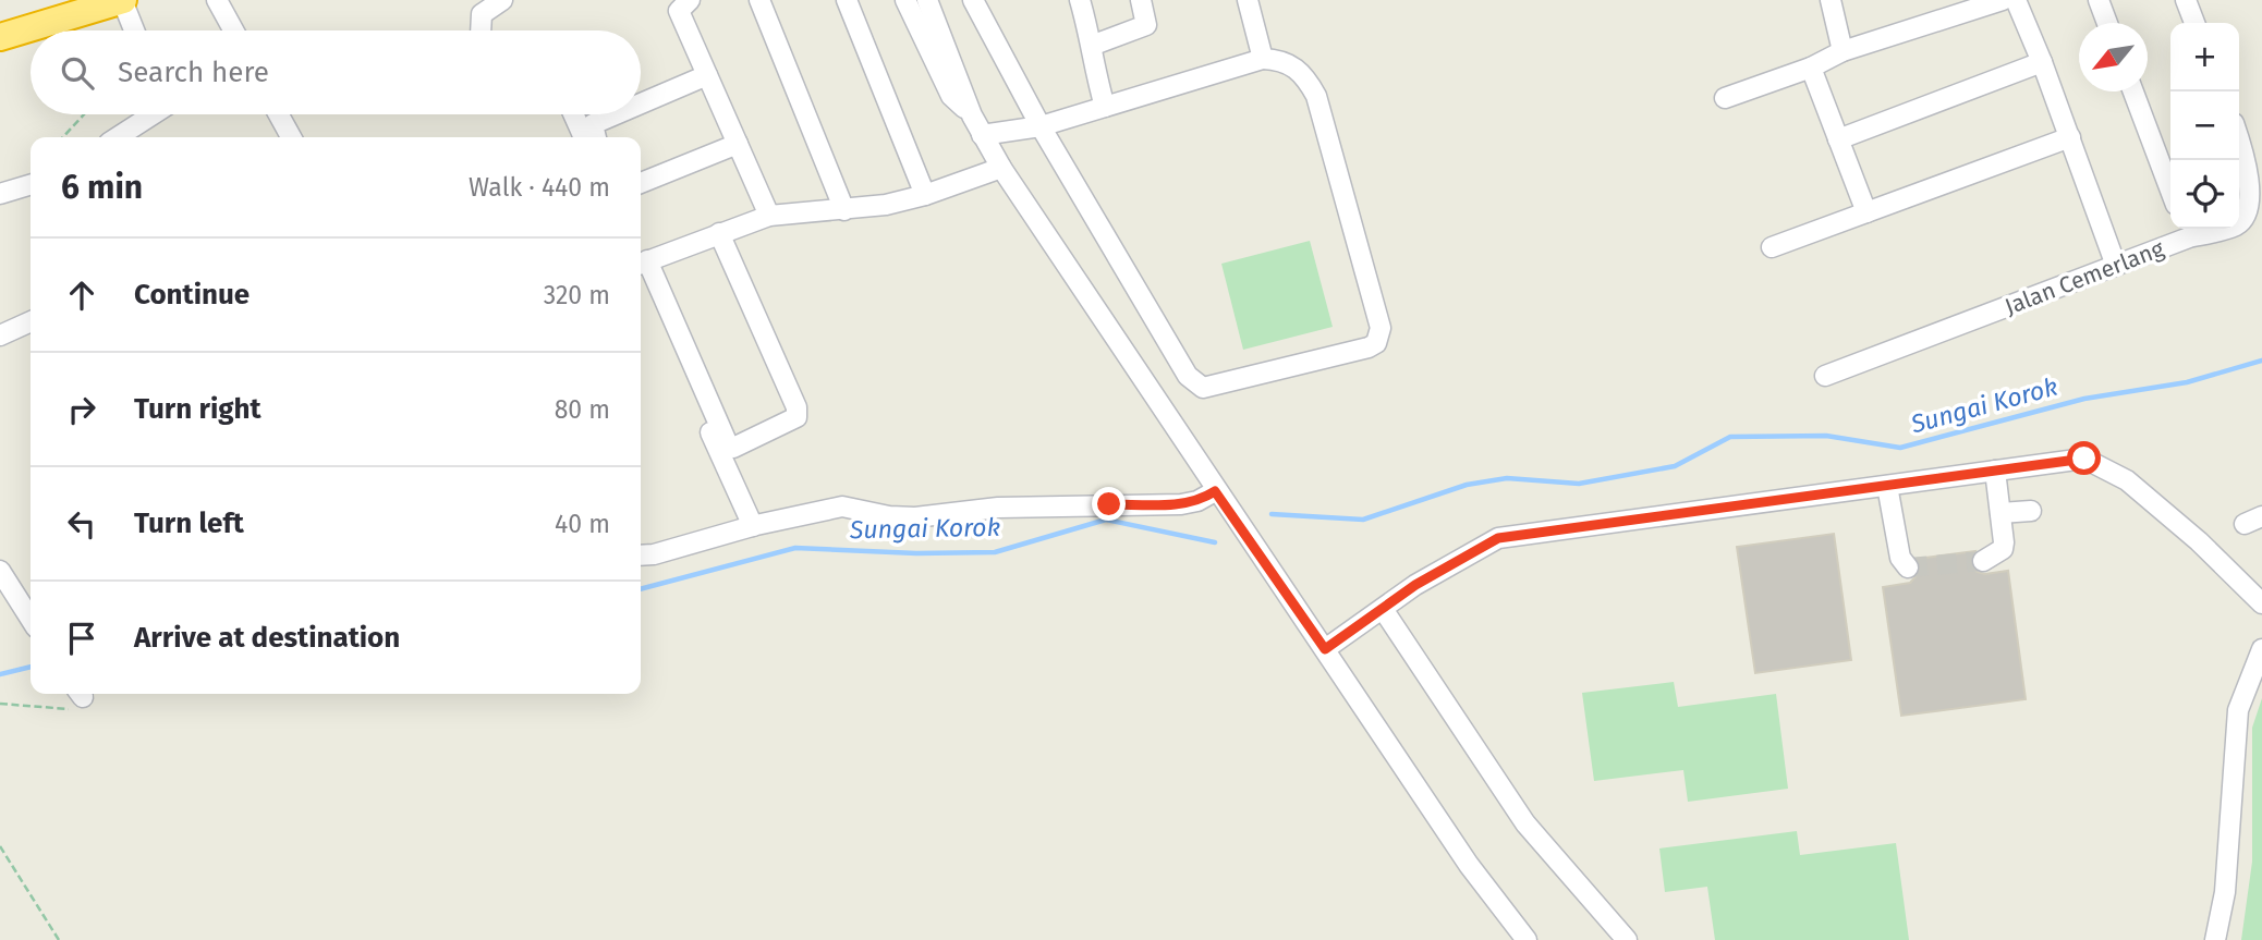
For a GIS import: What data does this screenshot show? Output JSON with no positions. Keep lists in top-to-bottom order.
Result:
{
  "streets": {
    "street": ["Jalan Cemerlang"]
  },
  "water": ["Sungai Korok"],
  "north": "bottom left",
  "page": {
    "map_buttons": ["+", "−"],
    "search": "Search here",
    "heading": ["6 min", "Walk · 440 m"],
    "list": [
      ["Continue", "320 m"],
      ["Turn right", "80 m"],
      ["Turn left", "40 m"],
      "Arrive at destination"
    ]
  }
}
